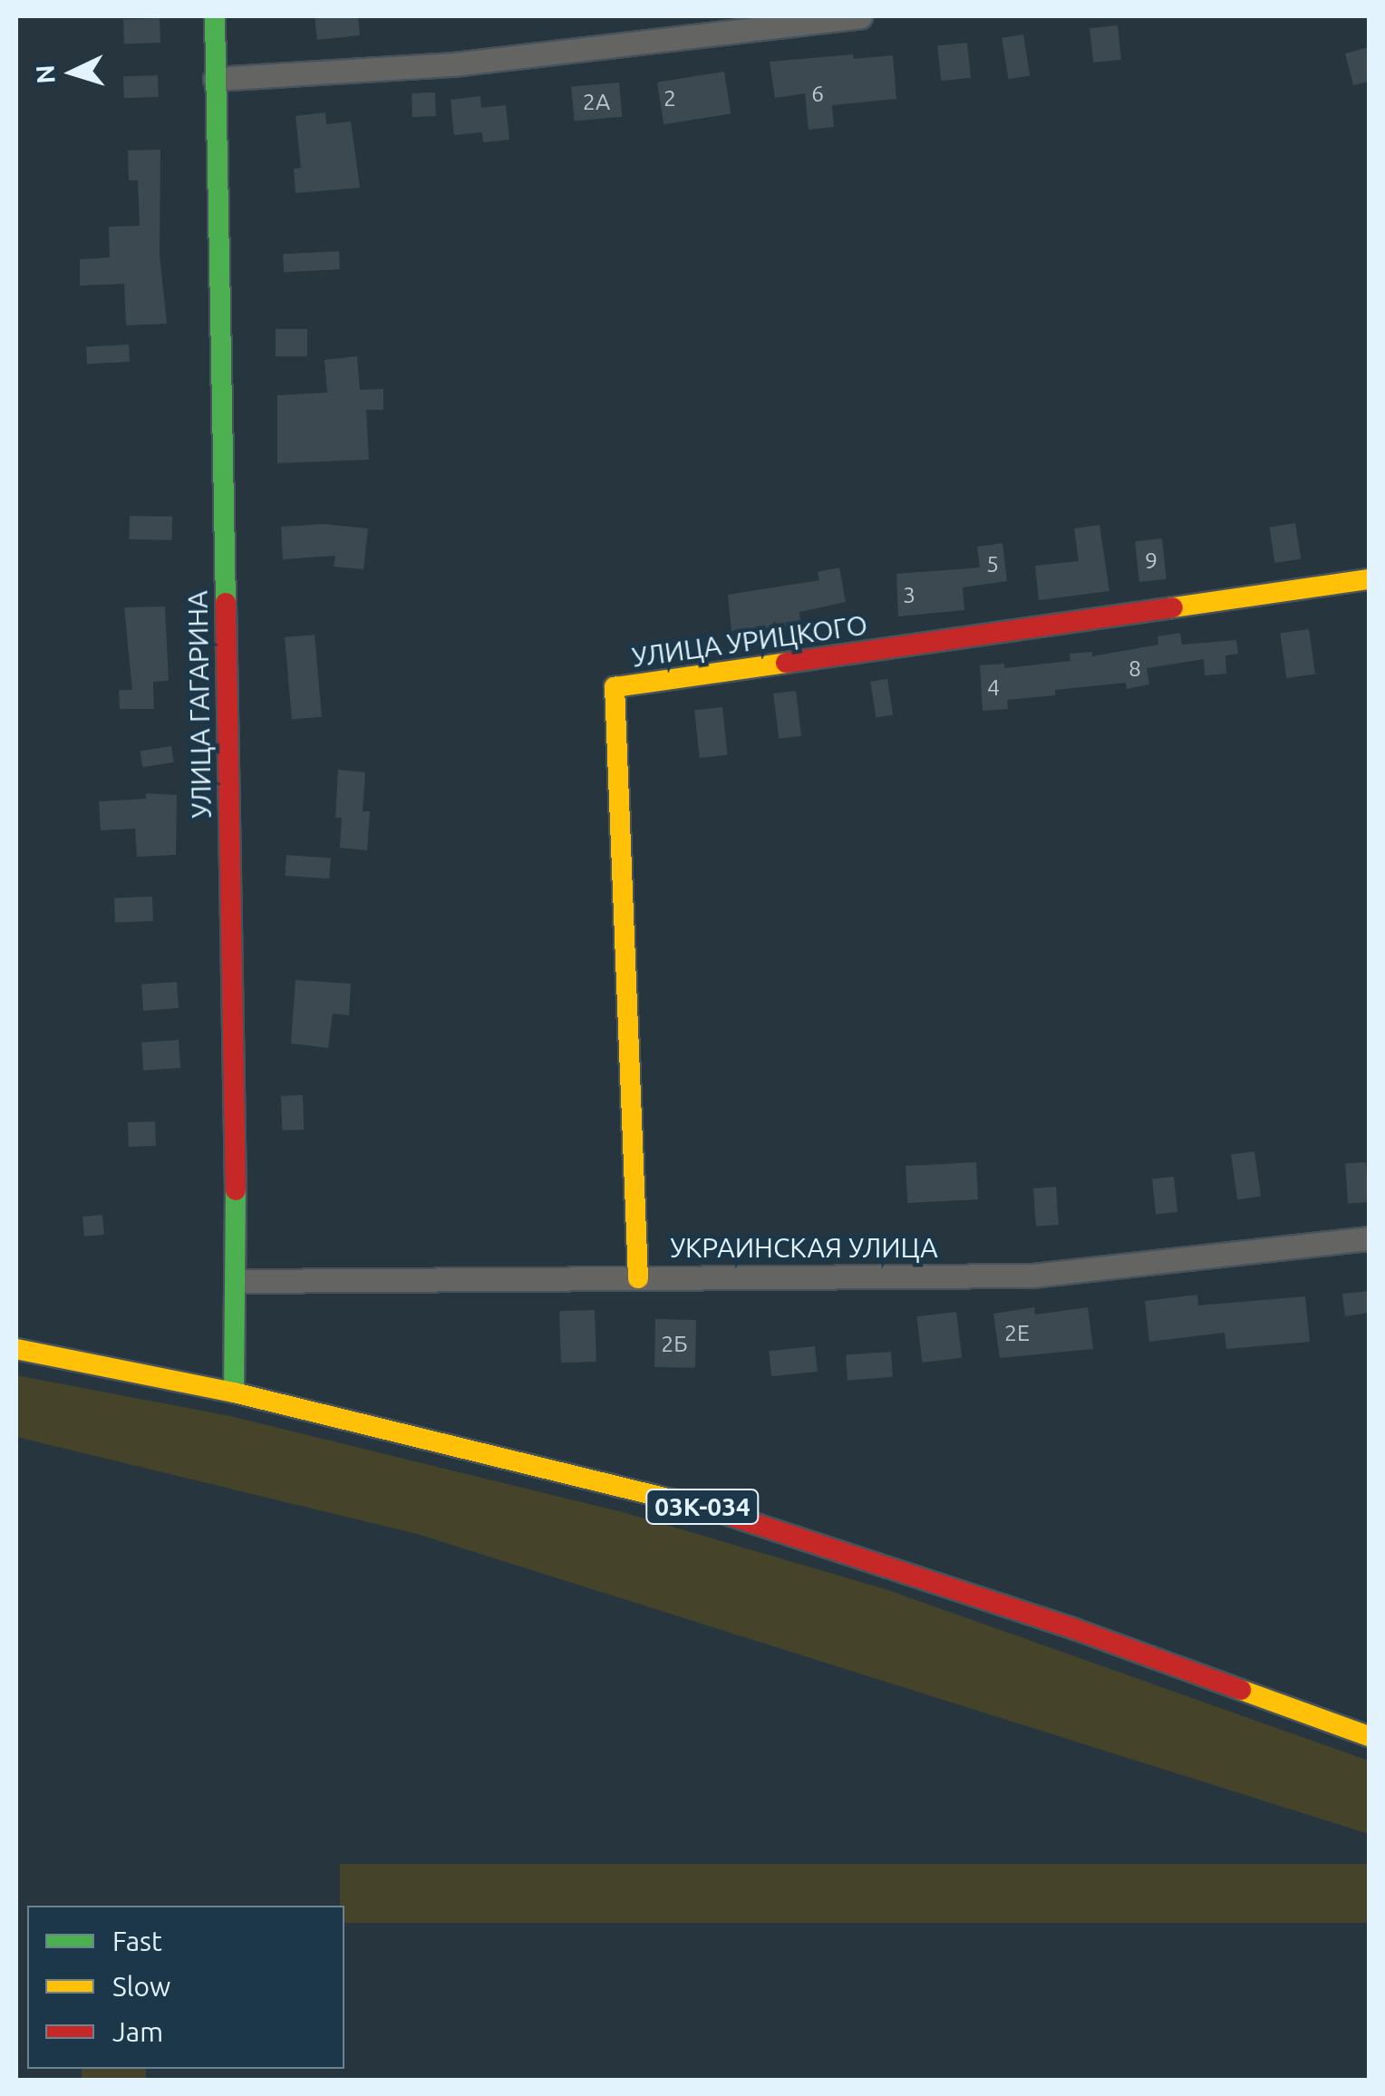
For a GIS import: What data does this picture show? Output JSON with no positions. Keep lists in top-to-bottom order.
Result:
{
  "streets": {
    "street": [
      "УЛИЦА УРИЦКОГО",
      "УЛИЦА ГАГАРИНА",
      "УКРАИНСКАЯ УЛИЦА",
      "03К-034"
    ]
  },
  "crossings": [
    ["УЛИЦА УРИЦКОГО", "УКРАИНСКАЯ УЛИЦА"],
    ["УЛИЦА ГАГАРИНА", "УКРАИНСКАЯ УЛИЦА"],
    ["УЛИЦА ГАГАРИНА", "03К-034"]
  ],
  "house_numbers": [
    "6",
    "2",
    "2А",
    "9",
    "5",
    "3",
    "8",
    "4",
    "2Е",
    "2Б"
  ],
  "legend": ["Fast", "Slow", "Jam"],
  "north": "left"
}
